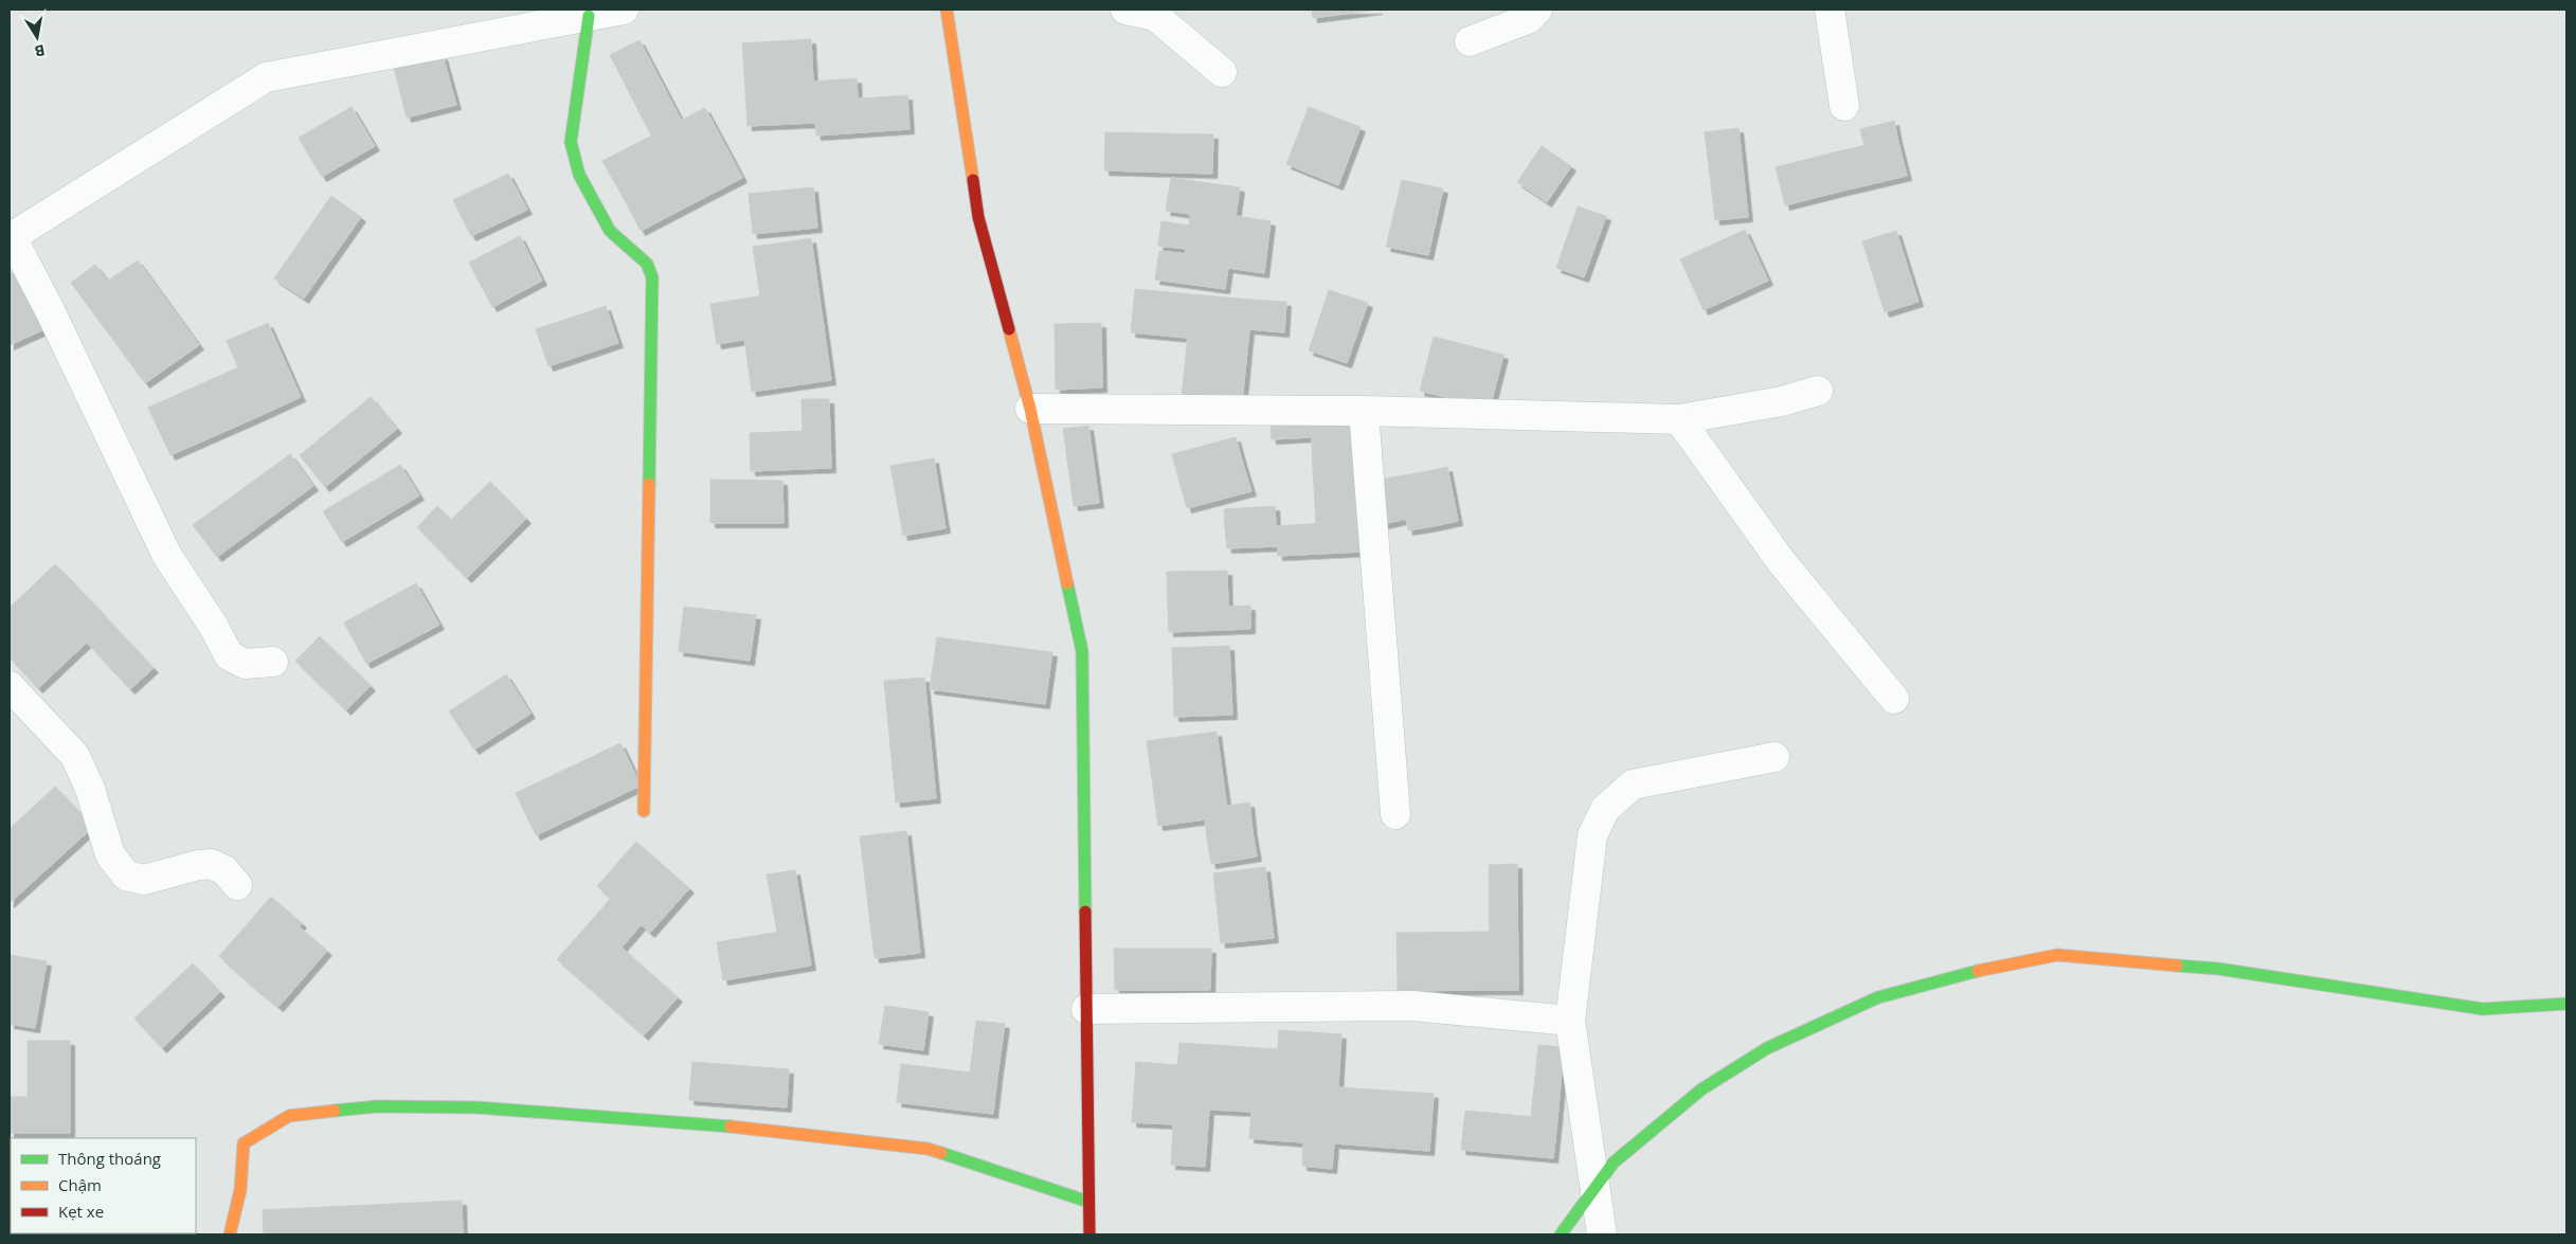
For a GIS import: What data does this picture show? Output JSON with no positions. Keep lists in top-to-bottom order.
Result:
{
  "legend": ["Thông thoáng", "Chậm", "Kẹt xe"],
  "north": "bottom"
}
